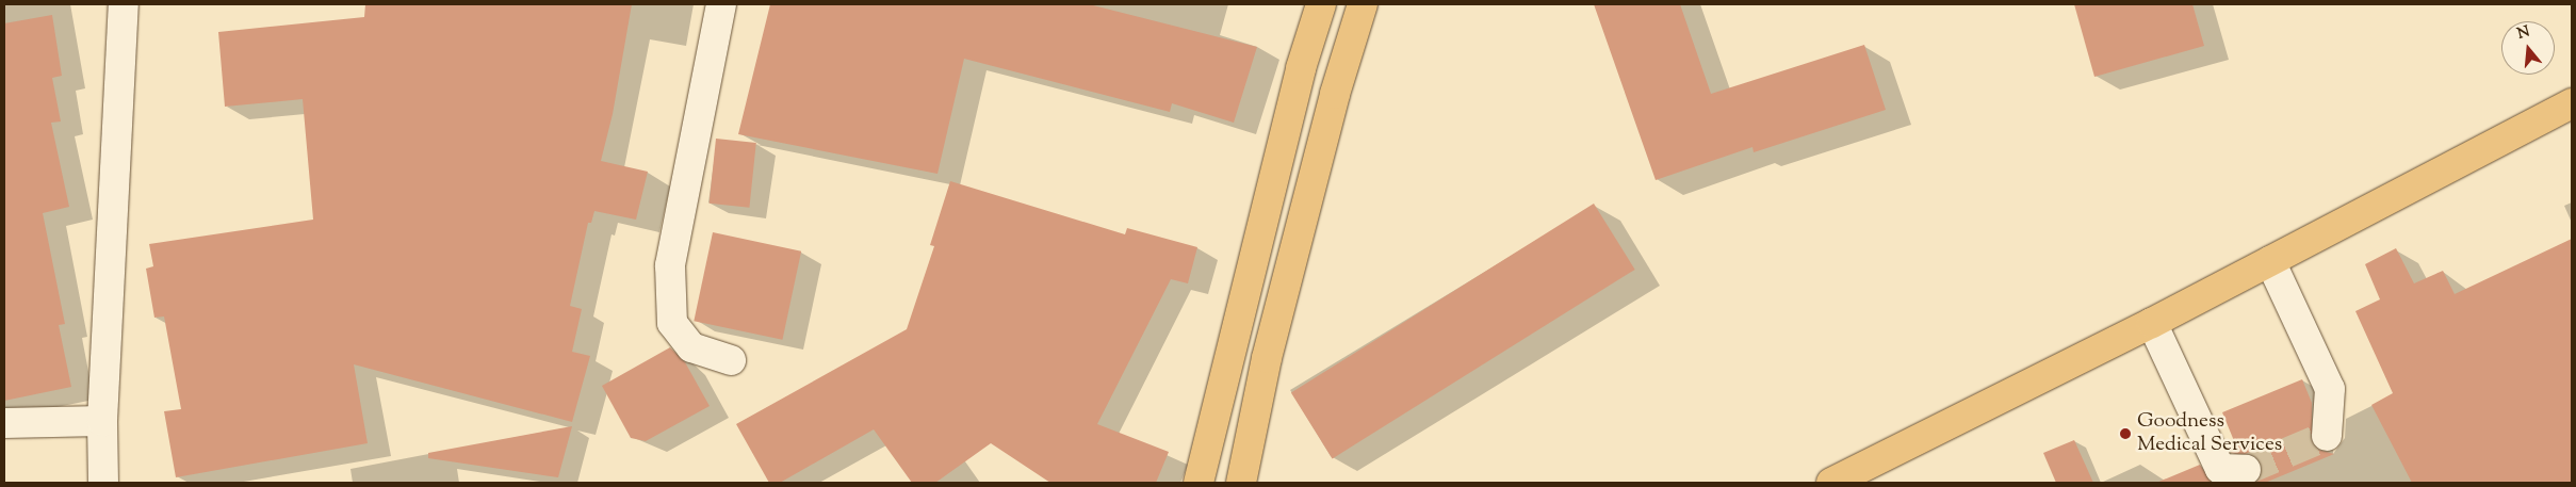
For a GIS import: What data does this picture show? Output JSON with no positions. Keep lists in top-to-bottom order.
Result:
{
  "places": ["Goodness Medical Services"],
  "north": "top"
}
